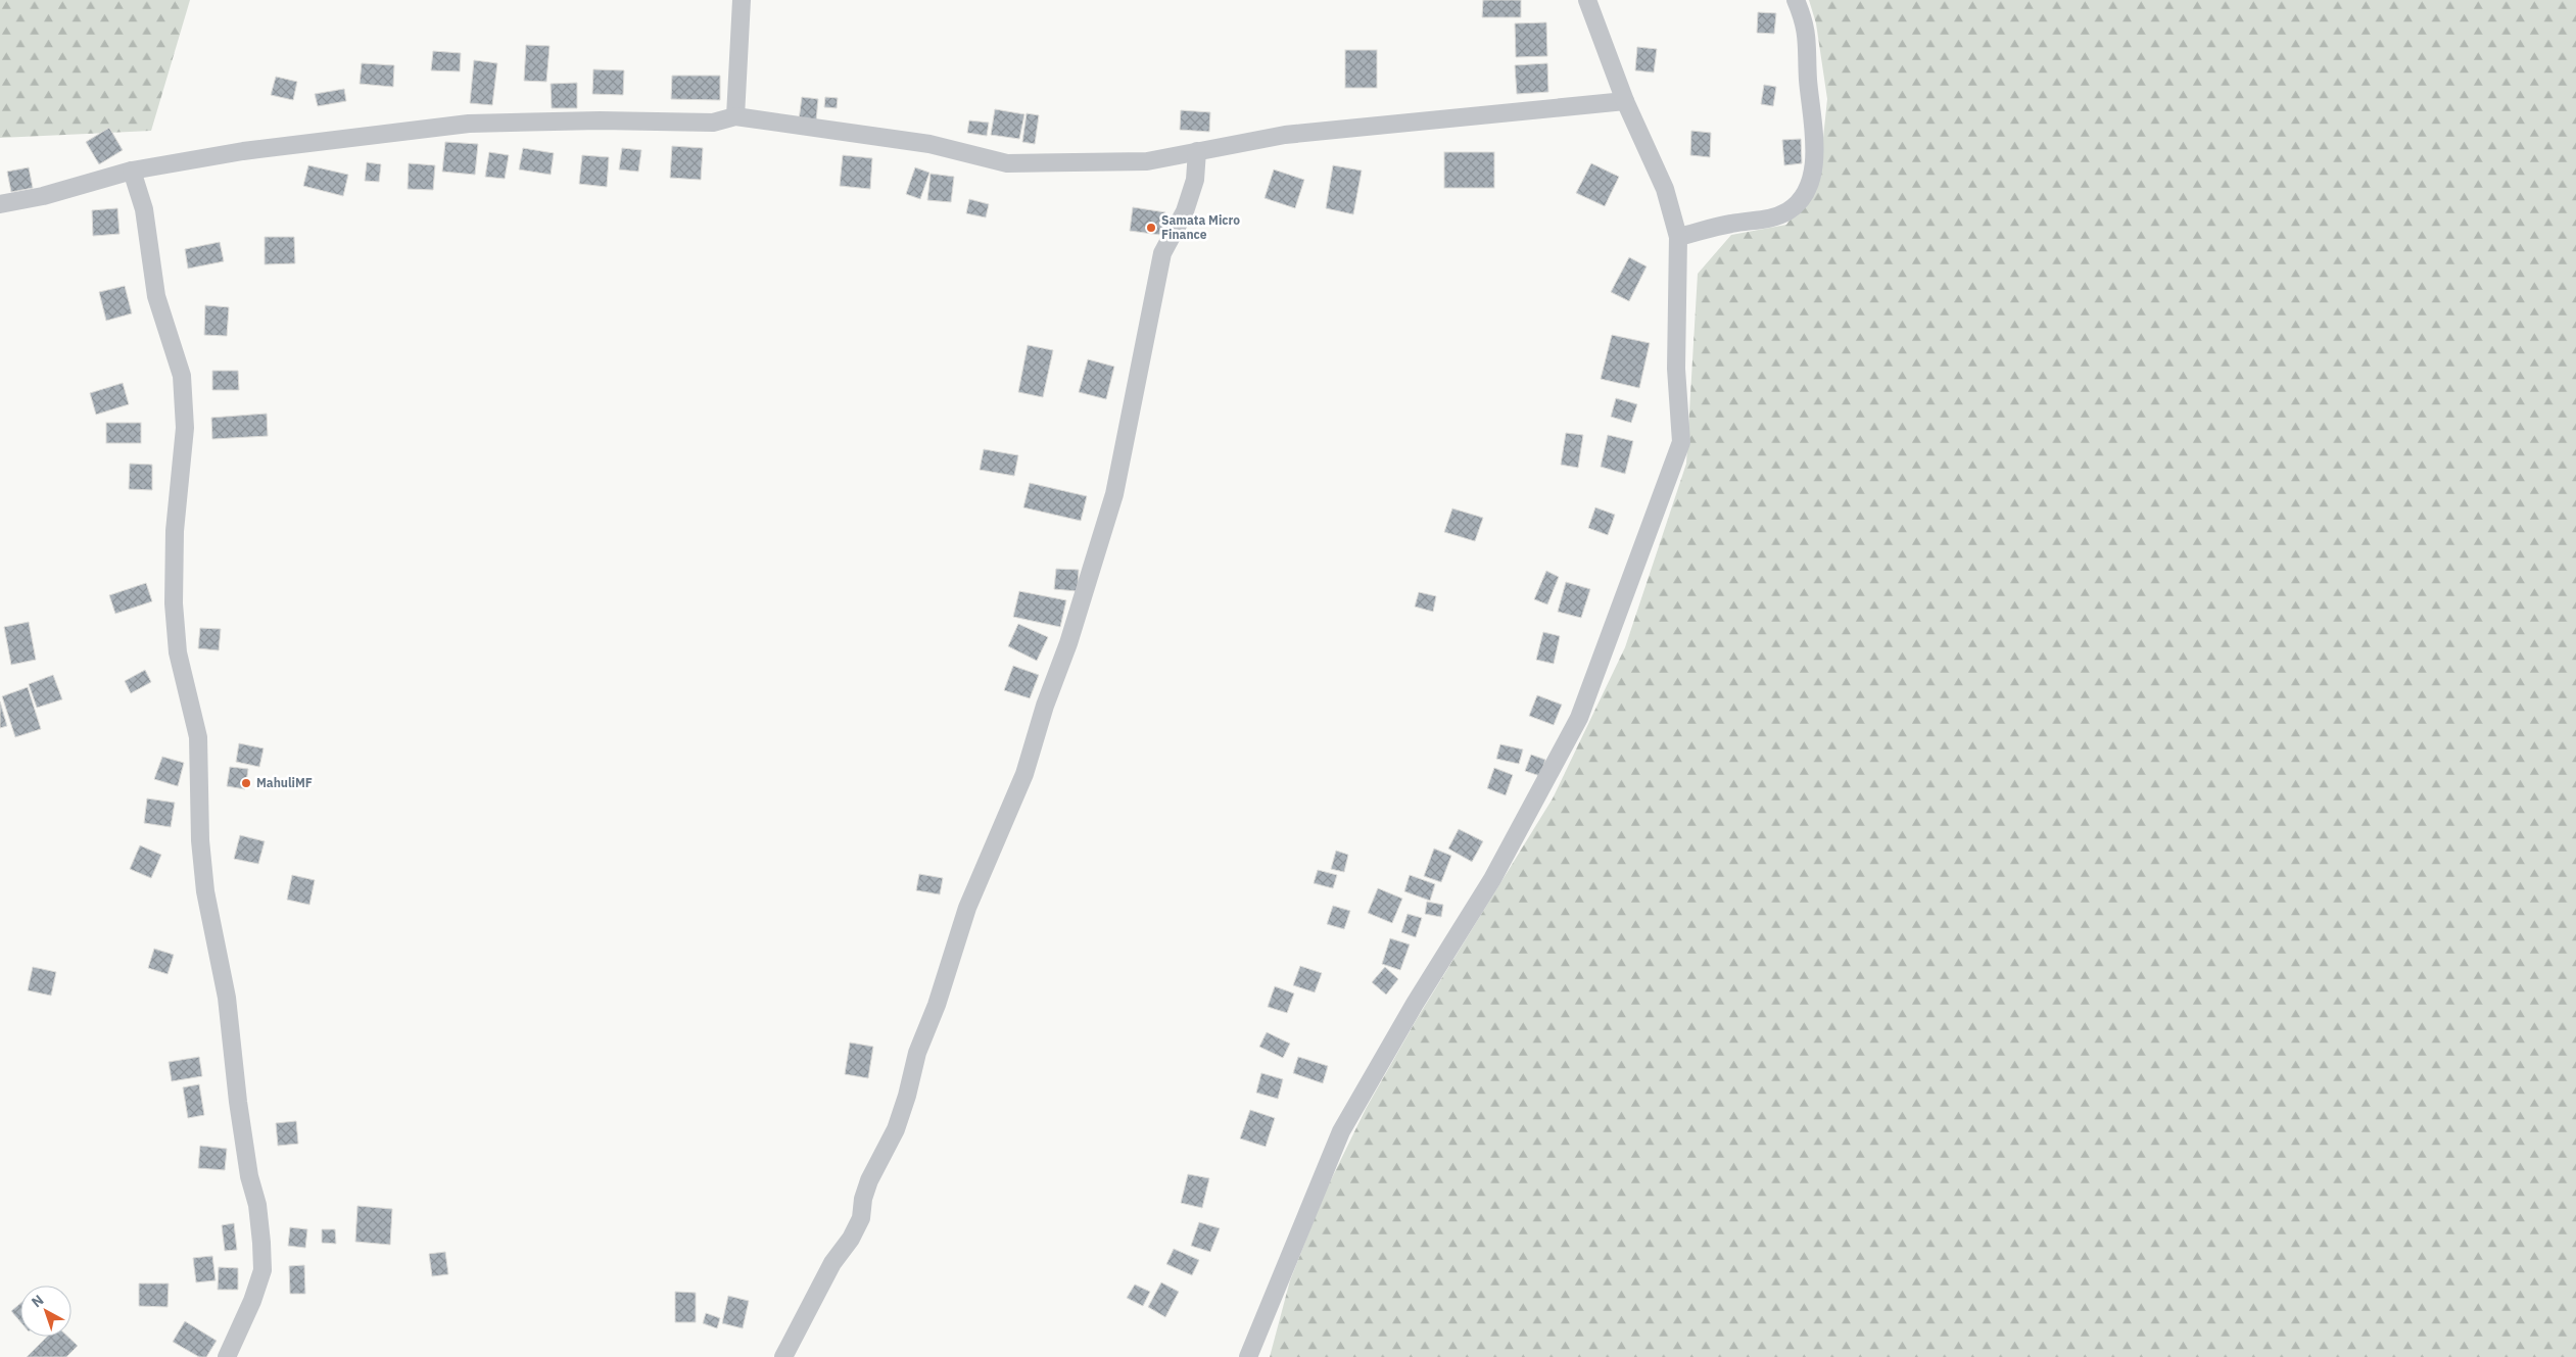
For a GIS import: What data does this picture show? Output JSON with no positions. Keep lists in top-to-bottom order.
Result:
{
  "places": ["Samata Micro Finance", "MahuliMF"],
  "north": "top left"
}
